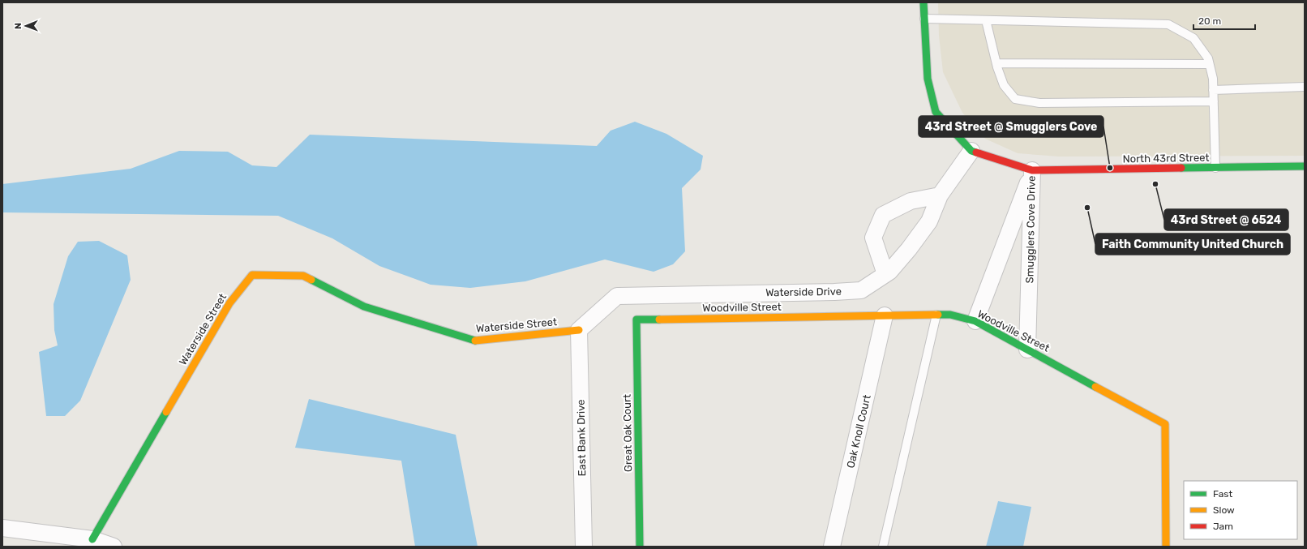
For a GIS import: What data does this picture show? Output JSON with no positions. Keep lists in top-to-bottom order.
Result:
{
  "streets": {
    "street": [
      "North 43rd Street",
      "Smugglers Cove Drive",
      "Waterside Drive",
      "Woodville Street",
      "Waterside Street",
      "Oak Knoll Court",
      "Great Oak Court",
      "East Bank Drive"
    ]
  },
  "crossings": [
    ["North 43rd Street", "Smugglers Cove Drive"],
    ["North 43rd Street", "Waterside Drive"],
    ["Smugglers Cove Drive", "Woodville Street"],
    ["Waterside Drive", "Waterside Street"],
    ["Waterside Drive", "East Bank Drive"],
    ["Woodville Street", "Oak Knoll Court"],
    ["Woodville Street", "Great Oak Court"],
    ["Waterside Street", "East Bank Drive"]
  ],
  "places": ["43rd Street @ Smugglers Cove", "43rd Street @ 6524", "Faith Community United Church"],
  "legend": ["Fast", "Slow", "Jam"],
  "scale_bar": "20 m",
  "north": "left"
}
